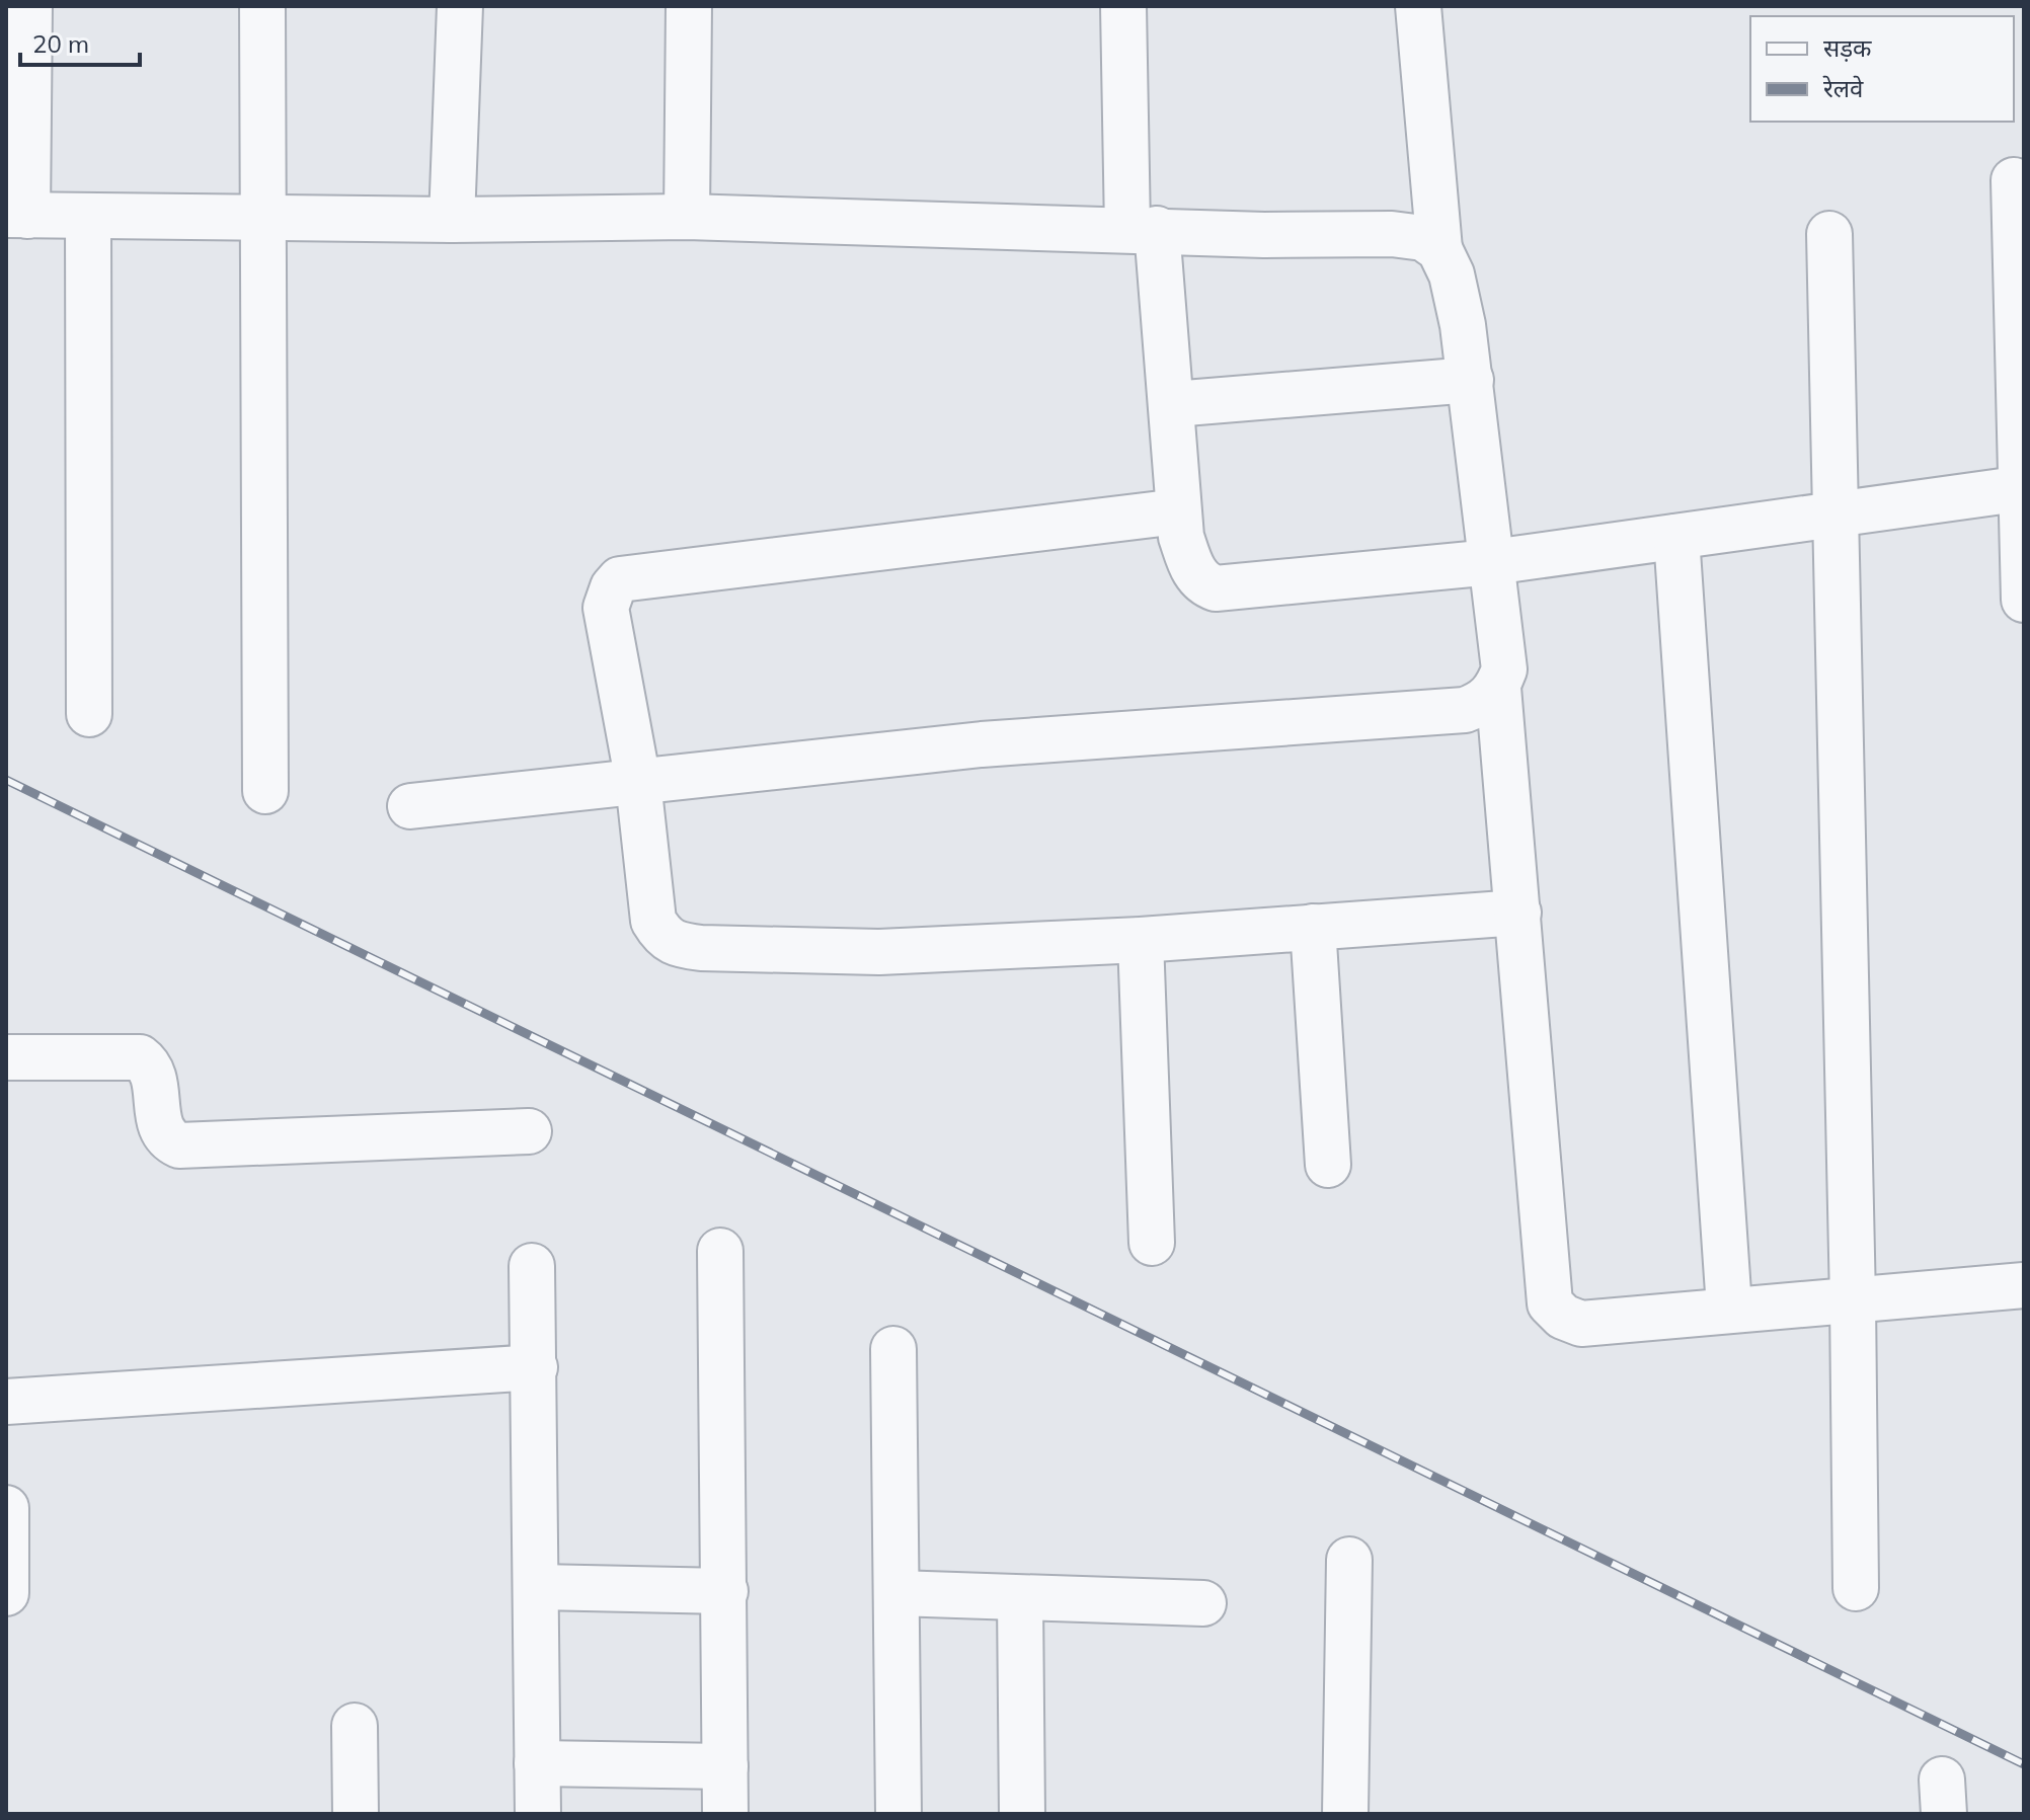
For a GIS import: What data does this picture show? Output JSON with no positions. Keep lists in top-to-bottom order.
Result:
{
  "legend": ["सड़क", "रेलवे"],
  "scale_bar": "20 m"
}
